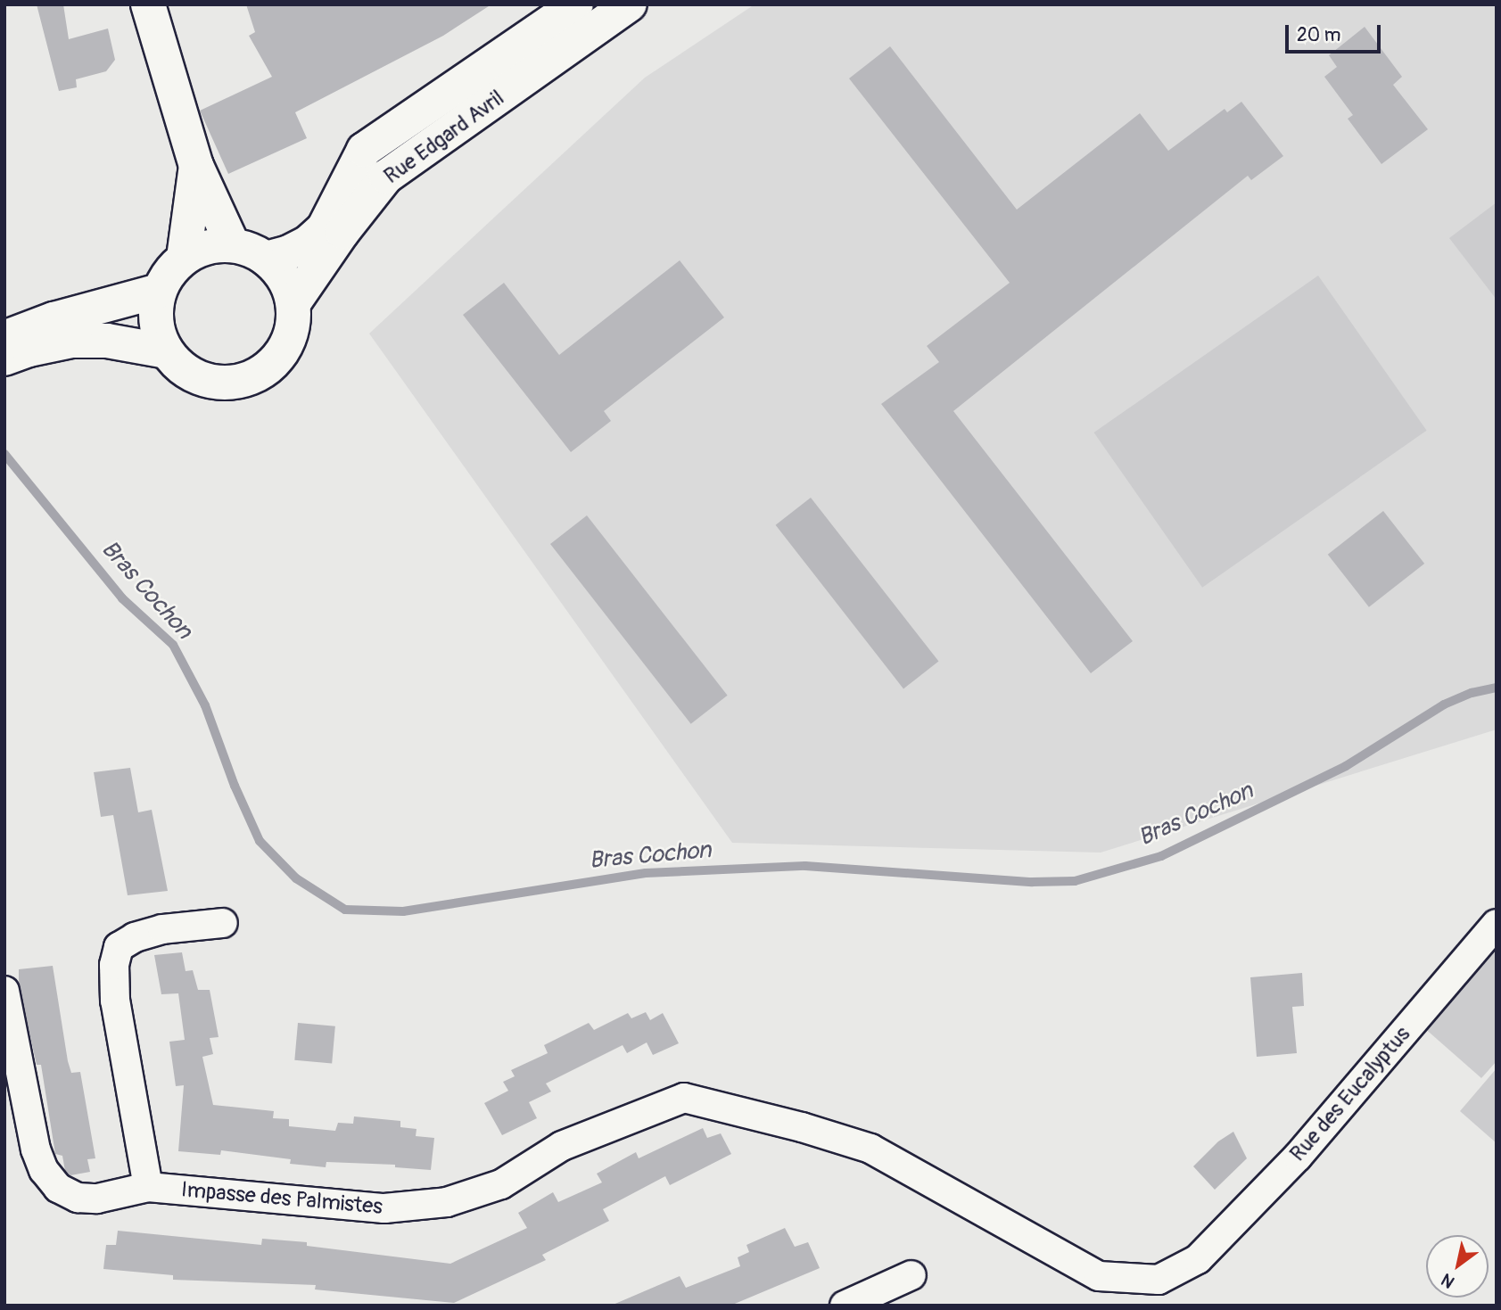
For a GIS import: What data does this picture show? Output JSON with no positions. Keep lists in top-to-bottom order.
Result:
{
  "streets": {
    "street": ["Rue Edgard Avril", "Rue des Eucalyptus", "Impasse des Palmistes"]
  },
  "crossings": [
    ["Rue des Eucalyptus", "Impasse des Palmistes"]
  ],
  "water": ["Bras Cochon"],
  "scale_bar": "20 m",
  "north": "bottom left"
}
